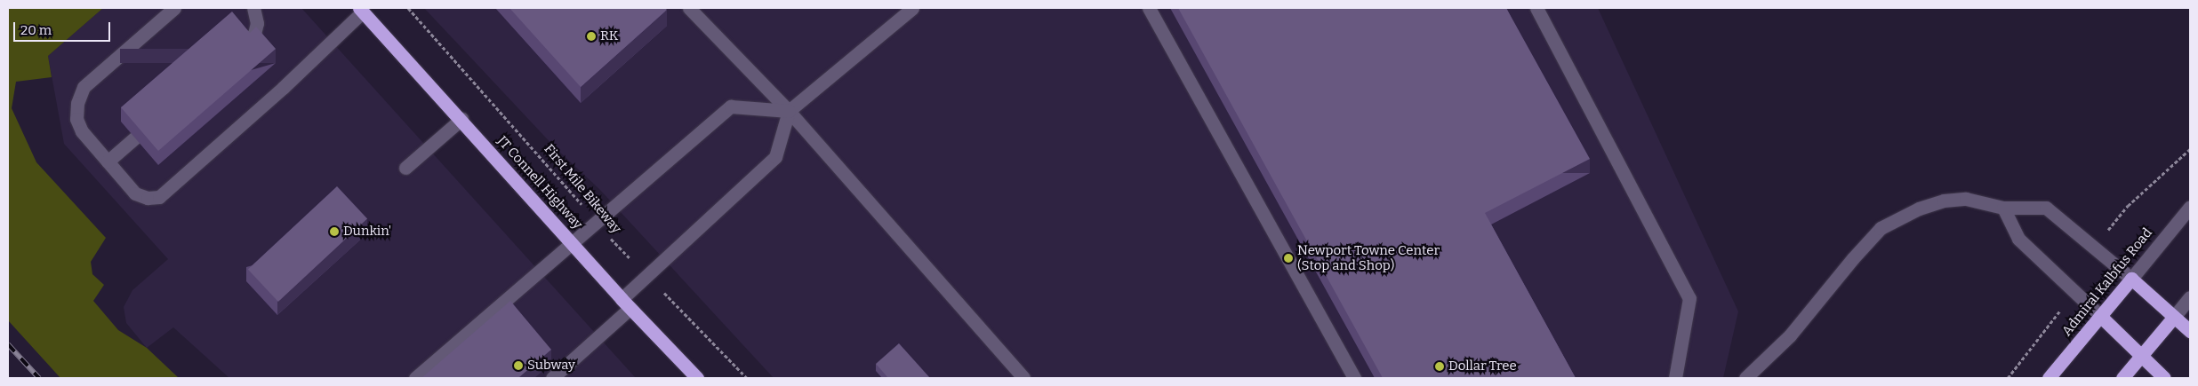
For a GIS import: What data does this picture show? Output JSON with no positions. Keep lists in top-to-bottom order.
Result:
{
  "streets": {
    "highway": ["JT Connell Highway", "Admiral Kalbfus Road"],
    "path": ["First Mile Bikeway"]
  },
  "places": [
    "RK",
    "Dunkin'",
    "Newport Towne Center (Stop and Shop)",
    "Subway",
    "Dollar Tree"
  ],
  "scale_bar": "20 m"
}
